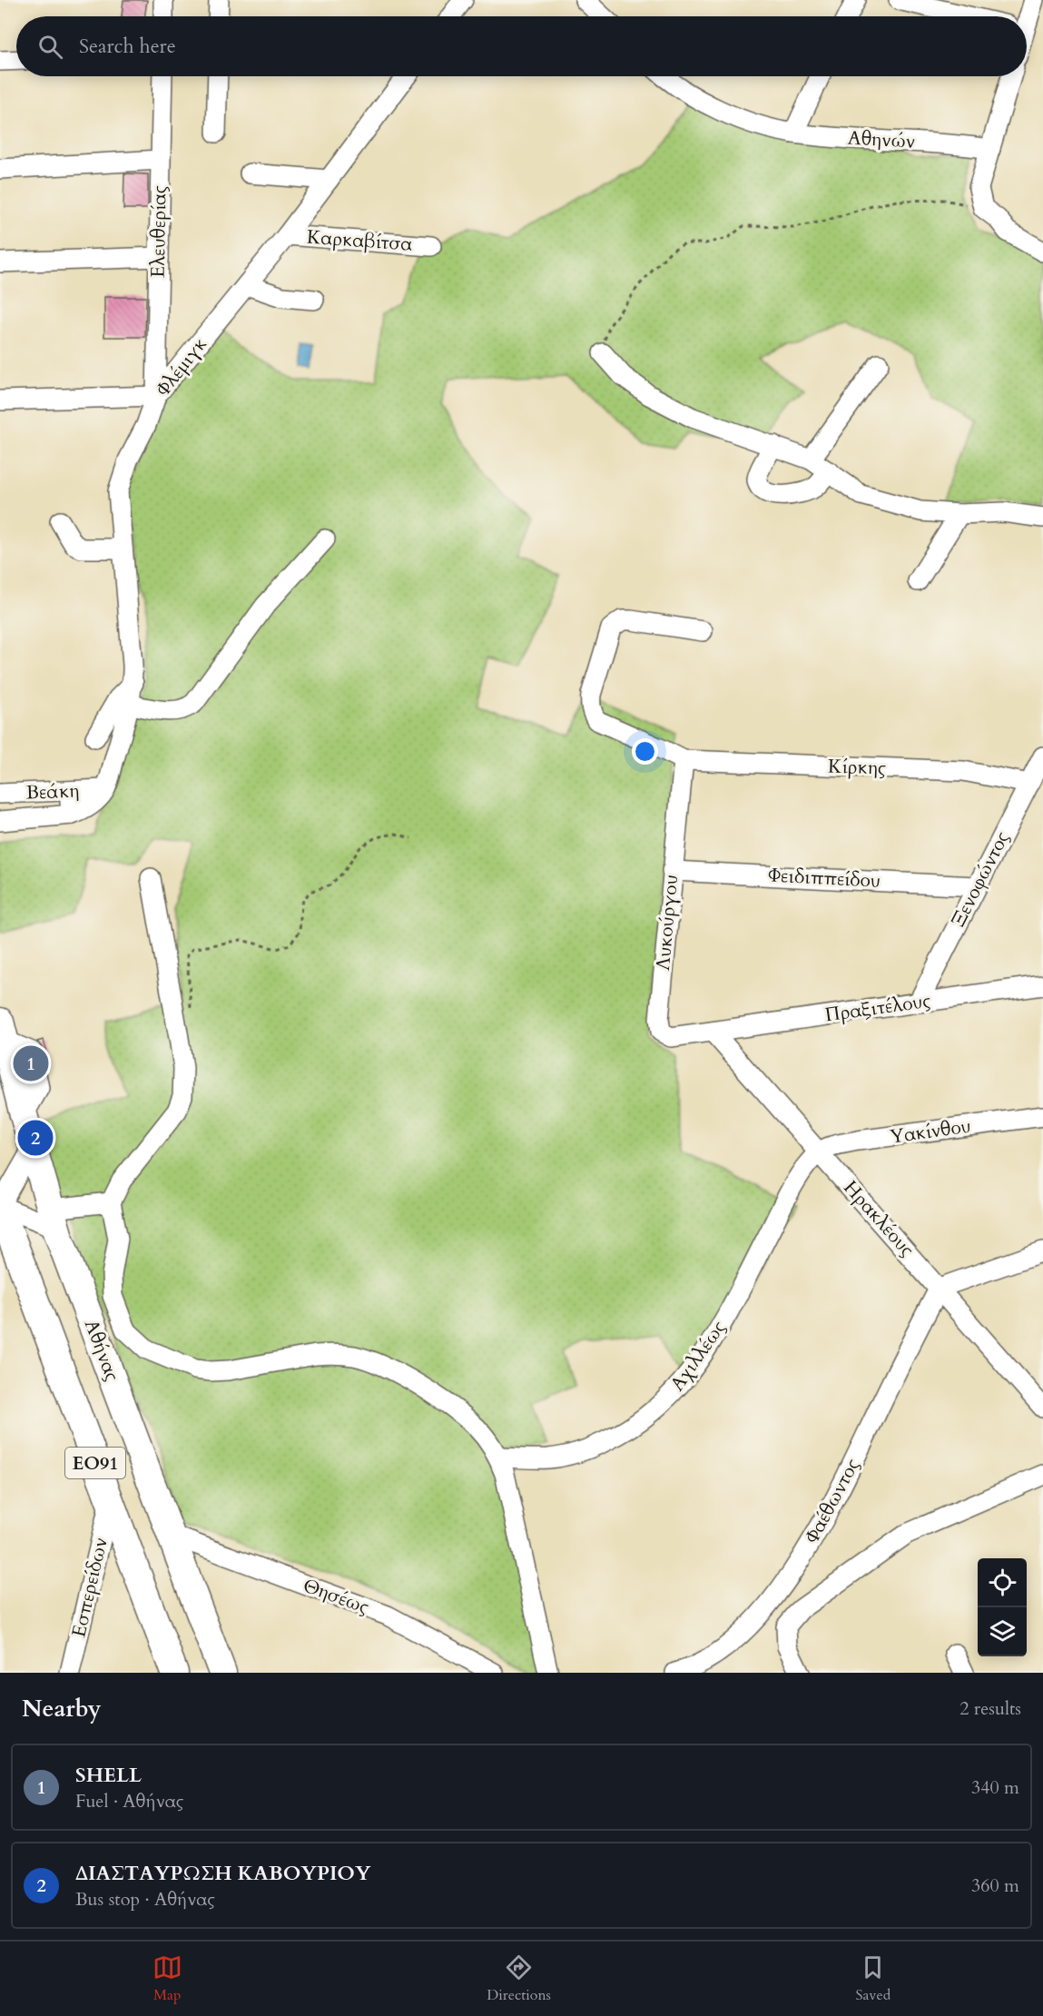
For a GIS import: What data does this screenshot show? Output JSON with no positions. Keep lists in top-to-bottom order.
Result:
{
  "streets": {
    "highway": ["Αθήνας", "ΕΟ91"],
    "street": [
      "Αθηνών",
      "Ελευθερίας",
      "Καρκαβίτσα",
      "Φλέμιγκ",
      "Κίρκης",
      "Βεάκη",
      "Φειδιππείδου",
      "Ξενοφώντος",
      "Λυκούργου",
      "Πραξιτέλους",
      "Υακίνθου",
      "Ηρακλέους",
      "Αχιλλέως",
      "Φαέθωντος",
      "Εσπερείδων",
      "Θησέως"
    ]
  },
  "crossings": [
    ["Ελευθερίας", "Φλέμιγκ"],
    ["Καρκαβίτσα", "Φλέμιγκ"],
    ["Φλέμιγκ", "Βεάκη"],
    ["Κίρκης", "Ξενοφώντος"],
    ["Κίρκης", "Λυκούργου"],
    ["Φειδιππείδου", "Ξενοφώντος"],
    ["Φειδιππείδου", "Λυκούργου"],
    ["Ξενοφώντος", "Πραξιτέλους"],
    ["Λυκούργου", "Πραξιτέλους"],
    ["Λυκούργου", "Ηρακλέους"],
    ["Πραξιτέλους", "Ηρακλέους"],
    ["Υακίνθου", "Ηρακλέους"],
    ["Υακίνθου", "Αχιλλέως"],
    ["Ηρακλέους", "Αχιλλέως"],
    ["Ηρακλέους", "Φαέθωντος"],
    ["Αθήνας", "Θησέως"],
    ["ΕΟ91", "Εσπερείδων"]
  ],
  "page": {
    "search": "Search here",
    "pins": ["1", "2"],
    "heading": ["Nearby", "2 results"],
    "list": [
      {
        "mark": "1",
        "name": "SHELL",
        "note": "Fuel · Αθήνας",
        "value": "340 m"
      },
      {
        "mark": "2",
        "name": "ΔΙΑΣΤΑΥΡΩΣΗ ΚΑΒΟΥΡΙΟΥ",
        "note": "Bus stop · Αθήνας",
        "value": "360 m"
      }
    ],
    "nav": ["Map", "Directions", "Saved"]
  }
}
